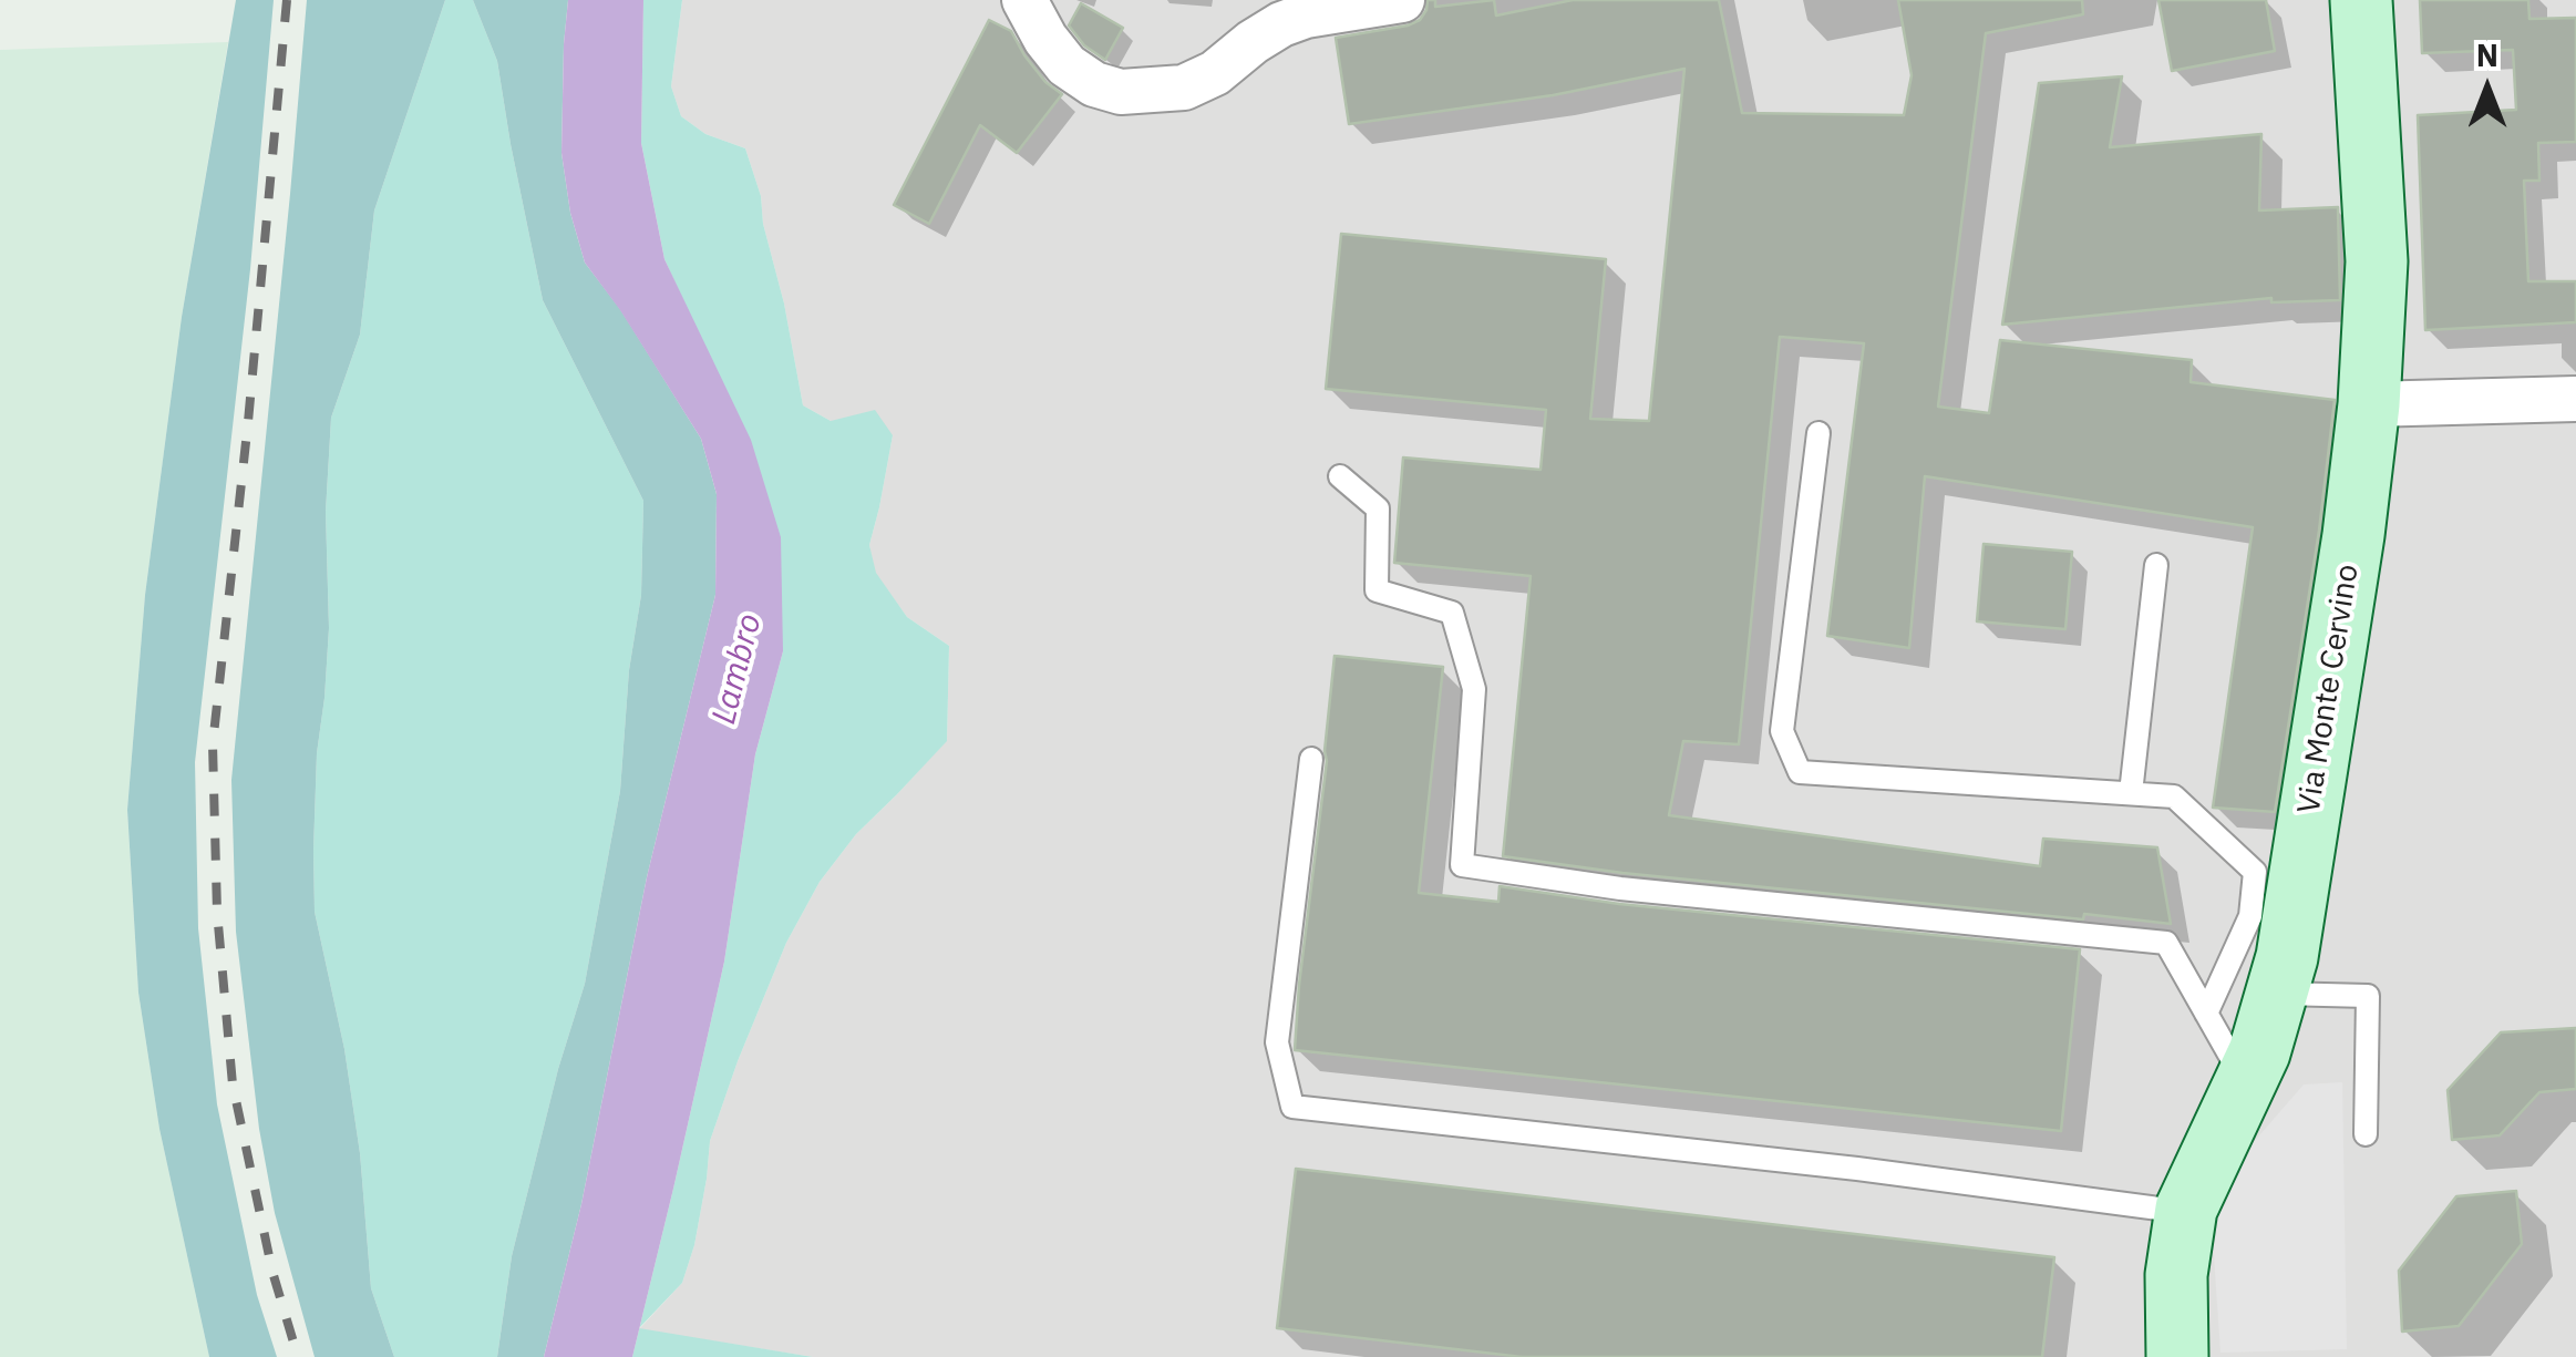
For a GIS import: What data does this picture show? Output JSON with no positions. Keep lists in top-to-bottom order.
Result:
{
  "streets": {
    "street": ["Via Monte Cervino"]
  },
  "water": ["Lambro"],
  "north": "top"
}
